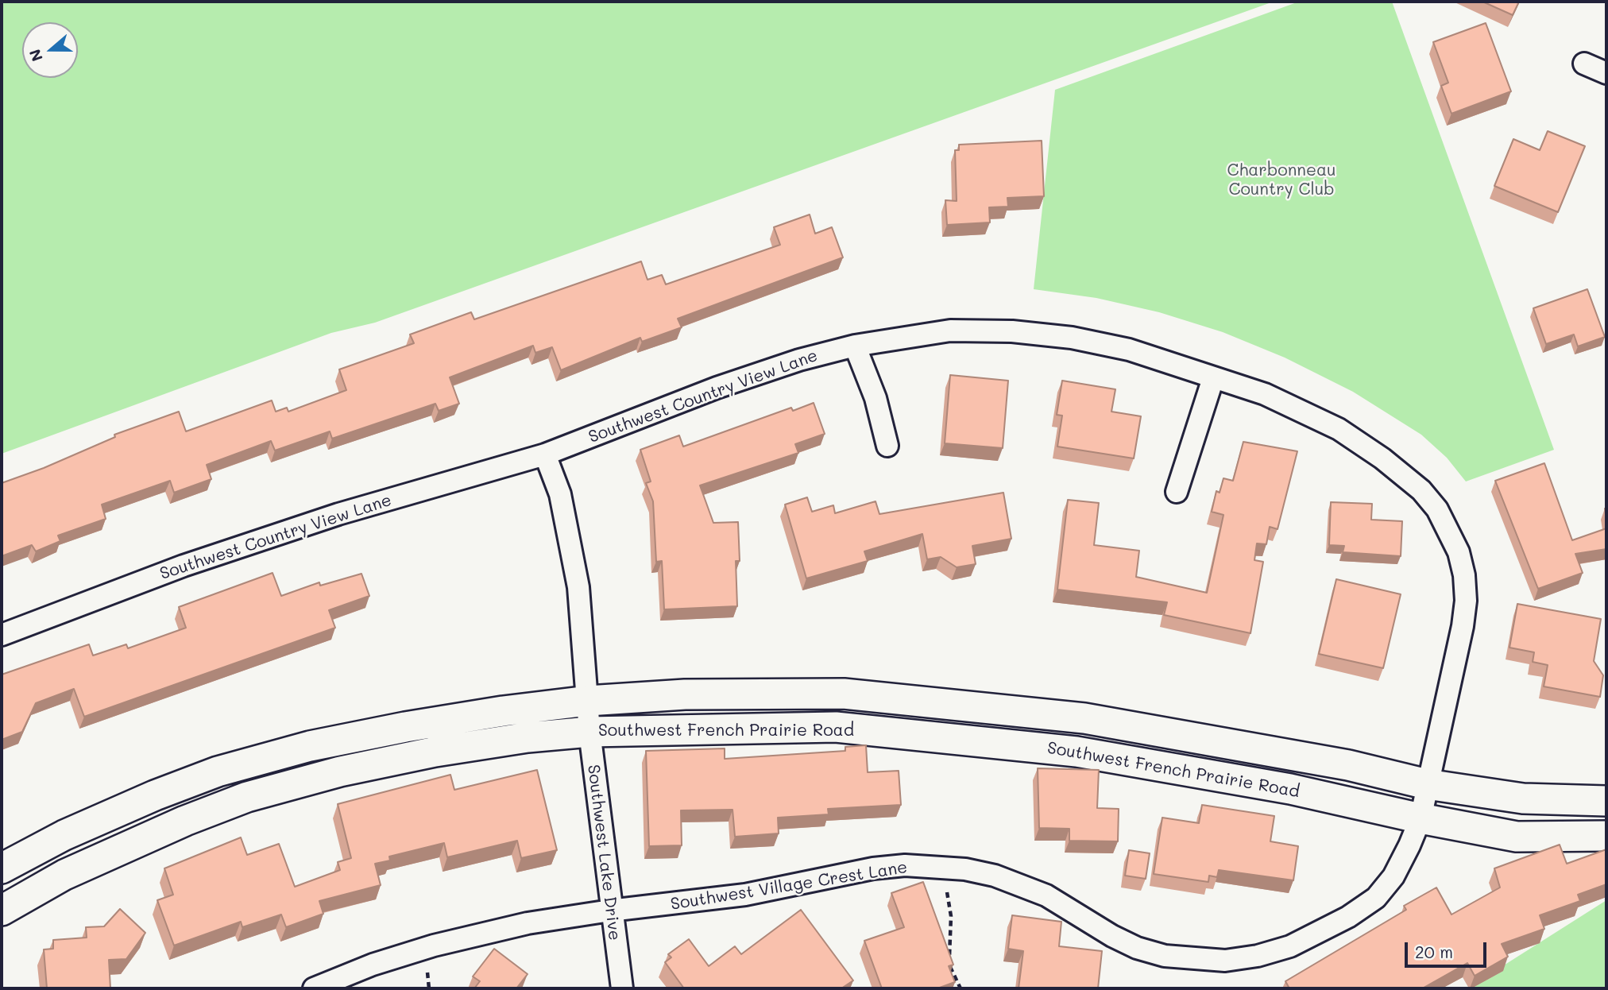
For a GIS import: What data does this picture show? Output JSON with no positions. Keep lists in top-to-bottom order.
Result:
{
  "streets": {
    "street": [
      "Southwest Country View Lane",
      "Southwest French Prairie Road",
      "Southwest Lake Drive",
      "Southwest Village Crest Lane"
    ]
  },
  "crossings": [
    ["Southwest Country View Lane", "Southwest French Prairie Road"],
    ["Southwest Country View Lane", "Southwest Lake Drive"],
    ["Southwest Country View Lane", "Southwest Village Crest Lane"],
    ["Southwest French Prairie Road", "Southwest Lake Drive"],
    ["Southwest French Prairie Road", "Southwest Village Crest Lane"],
    ["Southwest Lake Drive", "Southwest Village Crest Lane"]
  ],
  "parks": ["Charbonneau Country Club"],
  "scale_bar": "20 m",
  "north": "left"
}
